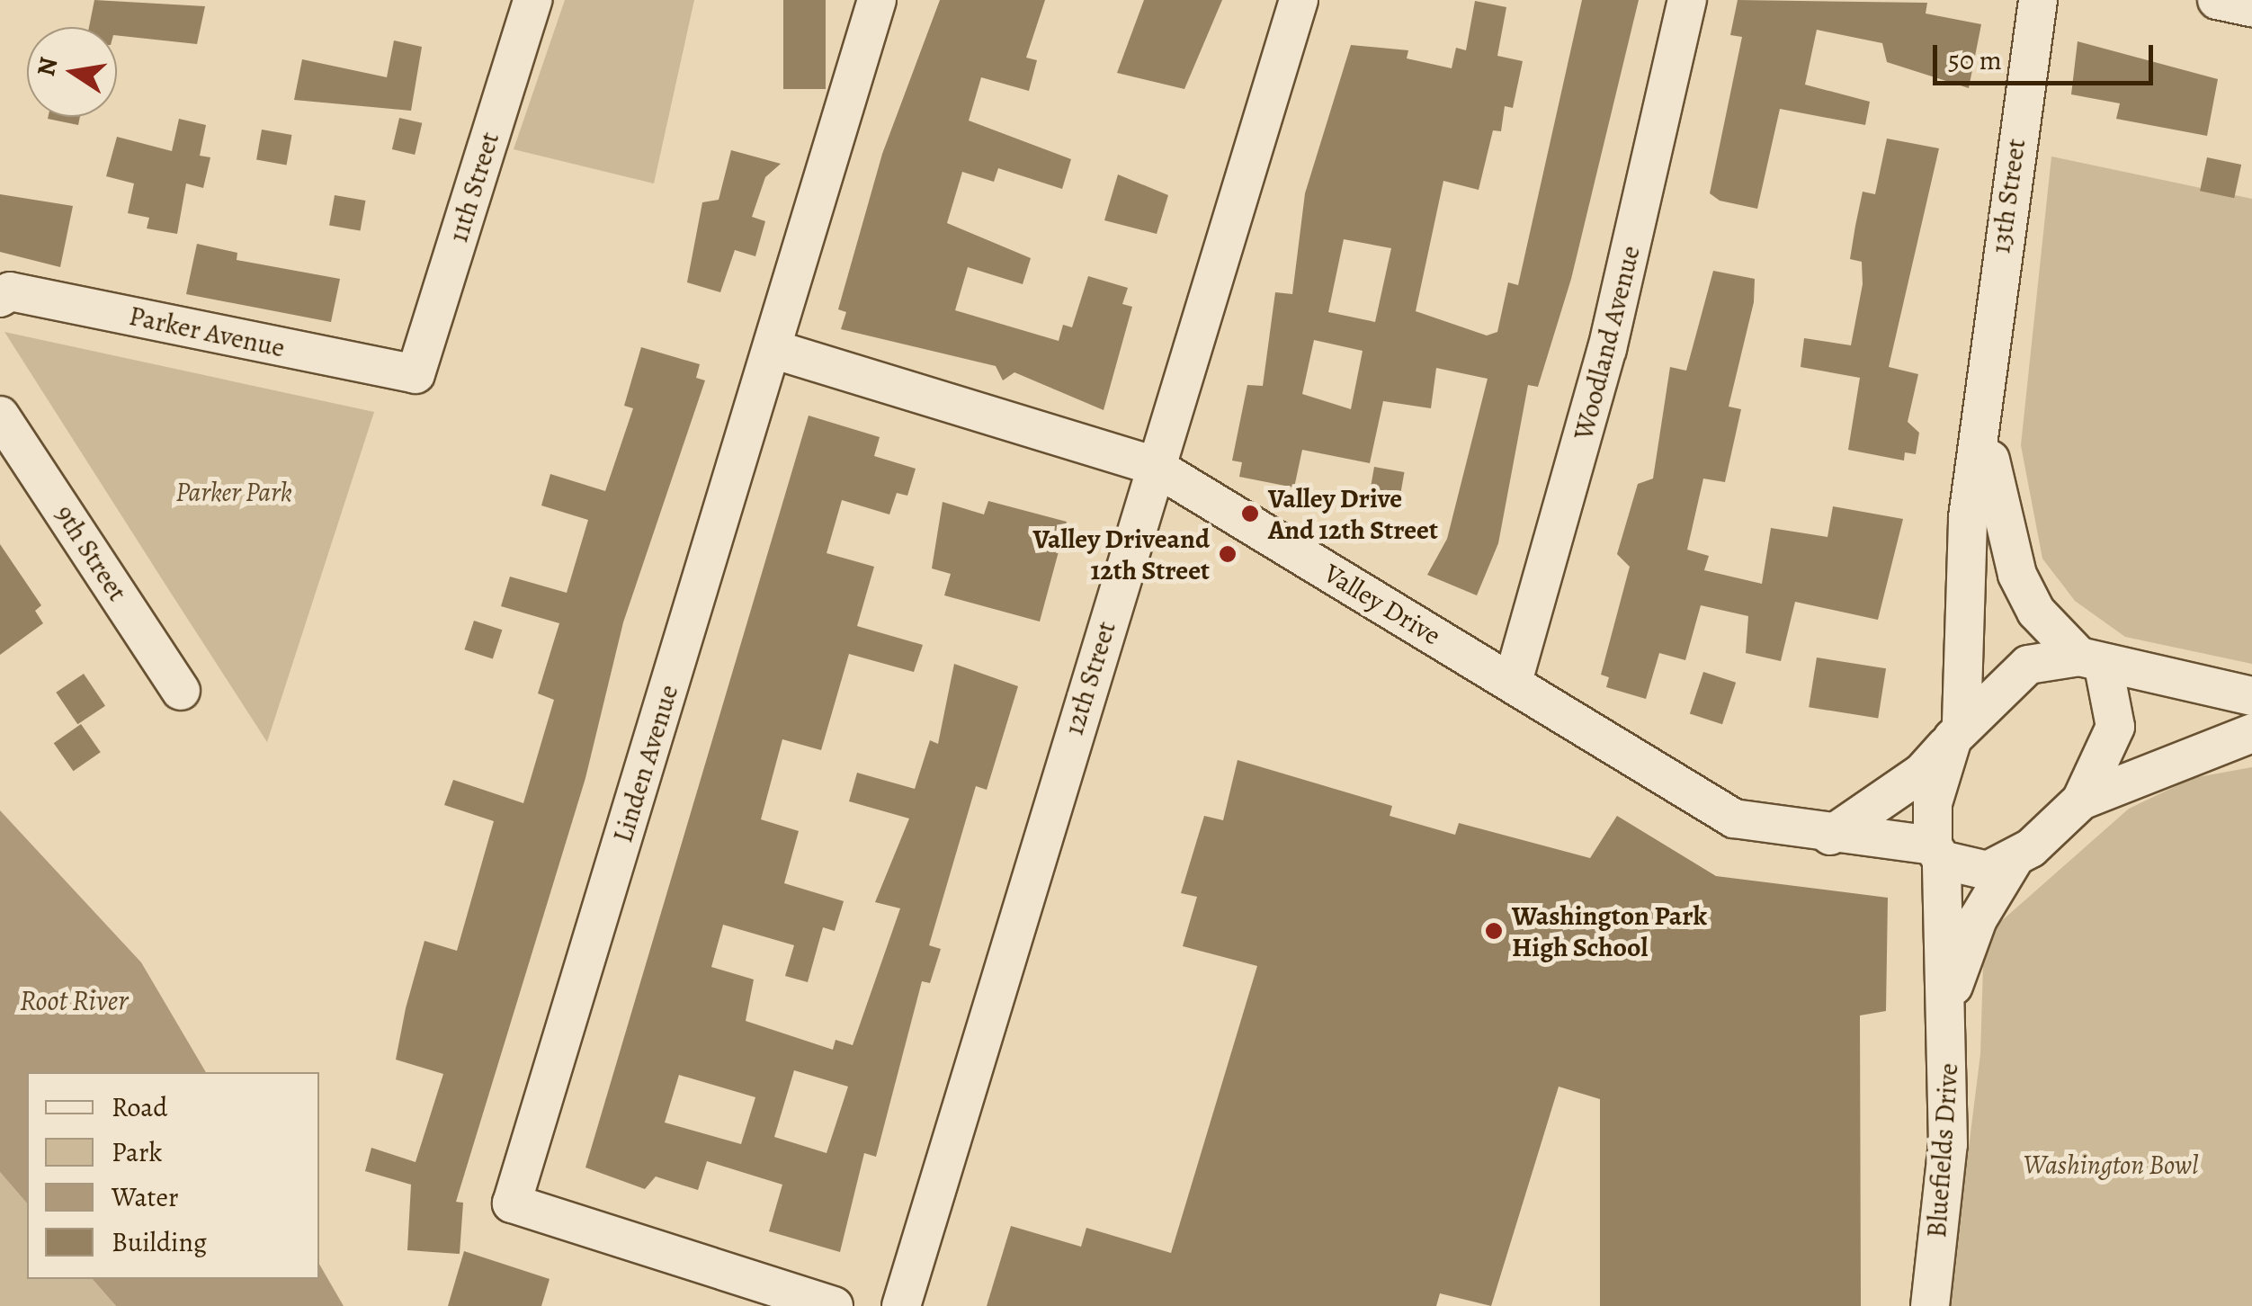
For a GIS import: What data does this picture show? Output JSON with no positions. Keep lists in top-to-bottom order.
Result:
{
  "streets": {
    "street": [
      "11th Street",
      "13th Street",
      "Parker Avenue",
      "Woodland Avenue",
      "9th Street",
      "Valley Drive",
      "12th Street",
      "Linden Avenue",
      "Bluefields Drive"
    ]
  },
  "crossings": [
    ["11th Street", "Parker Avenue"],
    ["13th Street", "Valley Drive"],
    ["13th Street", "Bluefields Drive"],
    ["Woodland Avenue", "Valley Drive"],
    ["Valley Drive", "12th Street"],
    ["Valley Drive", "Linden Avenue"],
    ["Valley Drive", "Bluefields Drive"]
  ],
  "water": ["Root River"],
  "parks": ["Parker Park", "Washington Bowl"],
  "places": ["Valley Drive And 12th Street", "Valley Driveand 12th Street", "Washington Park High School"],
  "legend": [
    "Road",
    "Park",
    "Water",
    "Building"
  ],
  "scale_bar": "50 m",
  "north": "left"
}
